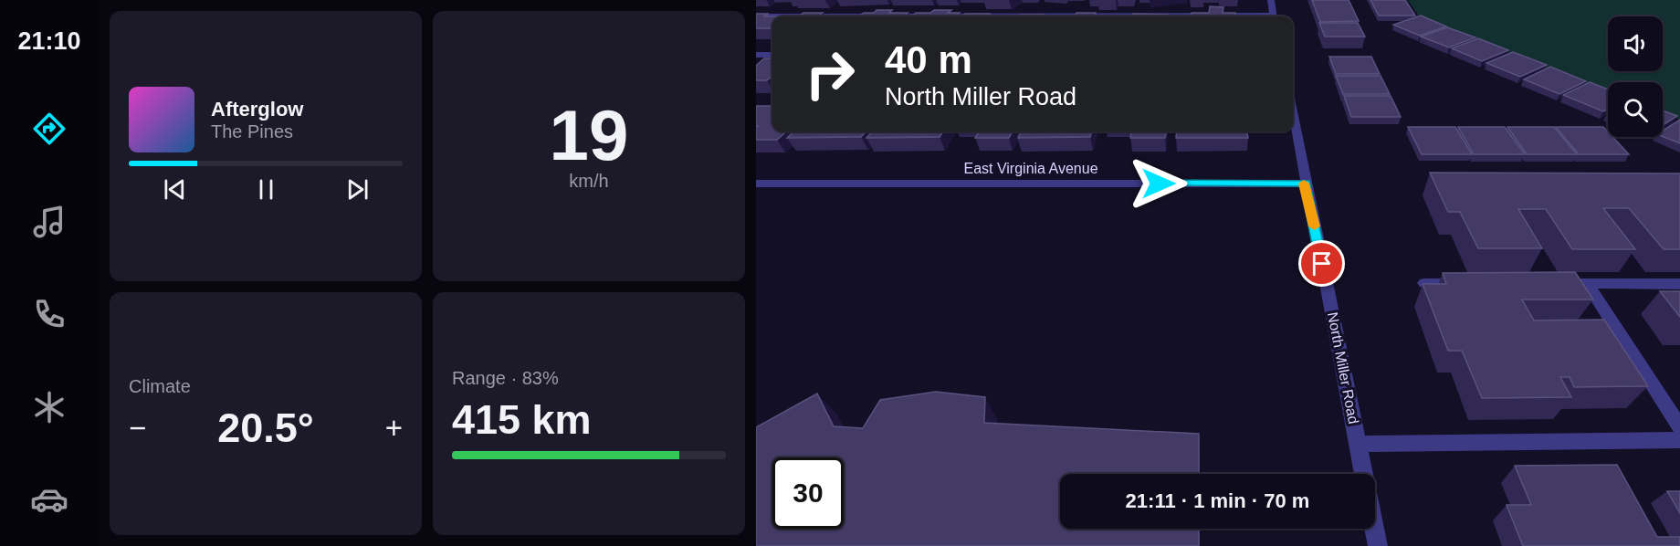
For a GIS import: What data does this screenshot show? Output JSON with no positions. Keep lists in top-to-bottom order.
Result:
{
  "streets": {
    "street": ["East Virginia Avenue", "North Miller Road"]
  },
  "crossings": [
    ["East Virginia Avenue", "North Miller Road"]
  ],
  "page": {
    "tabs": "21:10",
    "tile": [
      ["19", "km/h"],
      "Climate",
      ["Range · 83%", "415 km"]
    ],
    "turn": ["40 m", "North Miller Road"],
    "song": ["Afterglow", "The Pines"],
    "heat": ["−", "20.5°", "+"],
    "limit": "30",
    "trip": "21:11 · 1 min · 70 m"
  }
}
